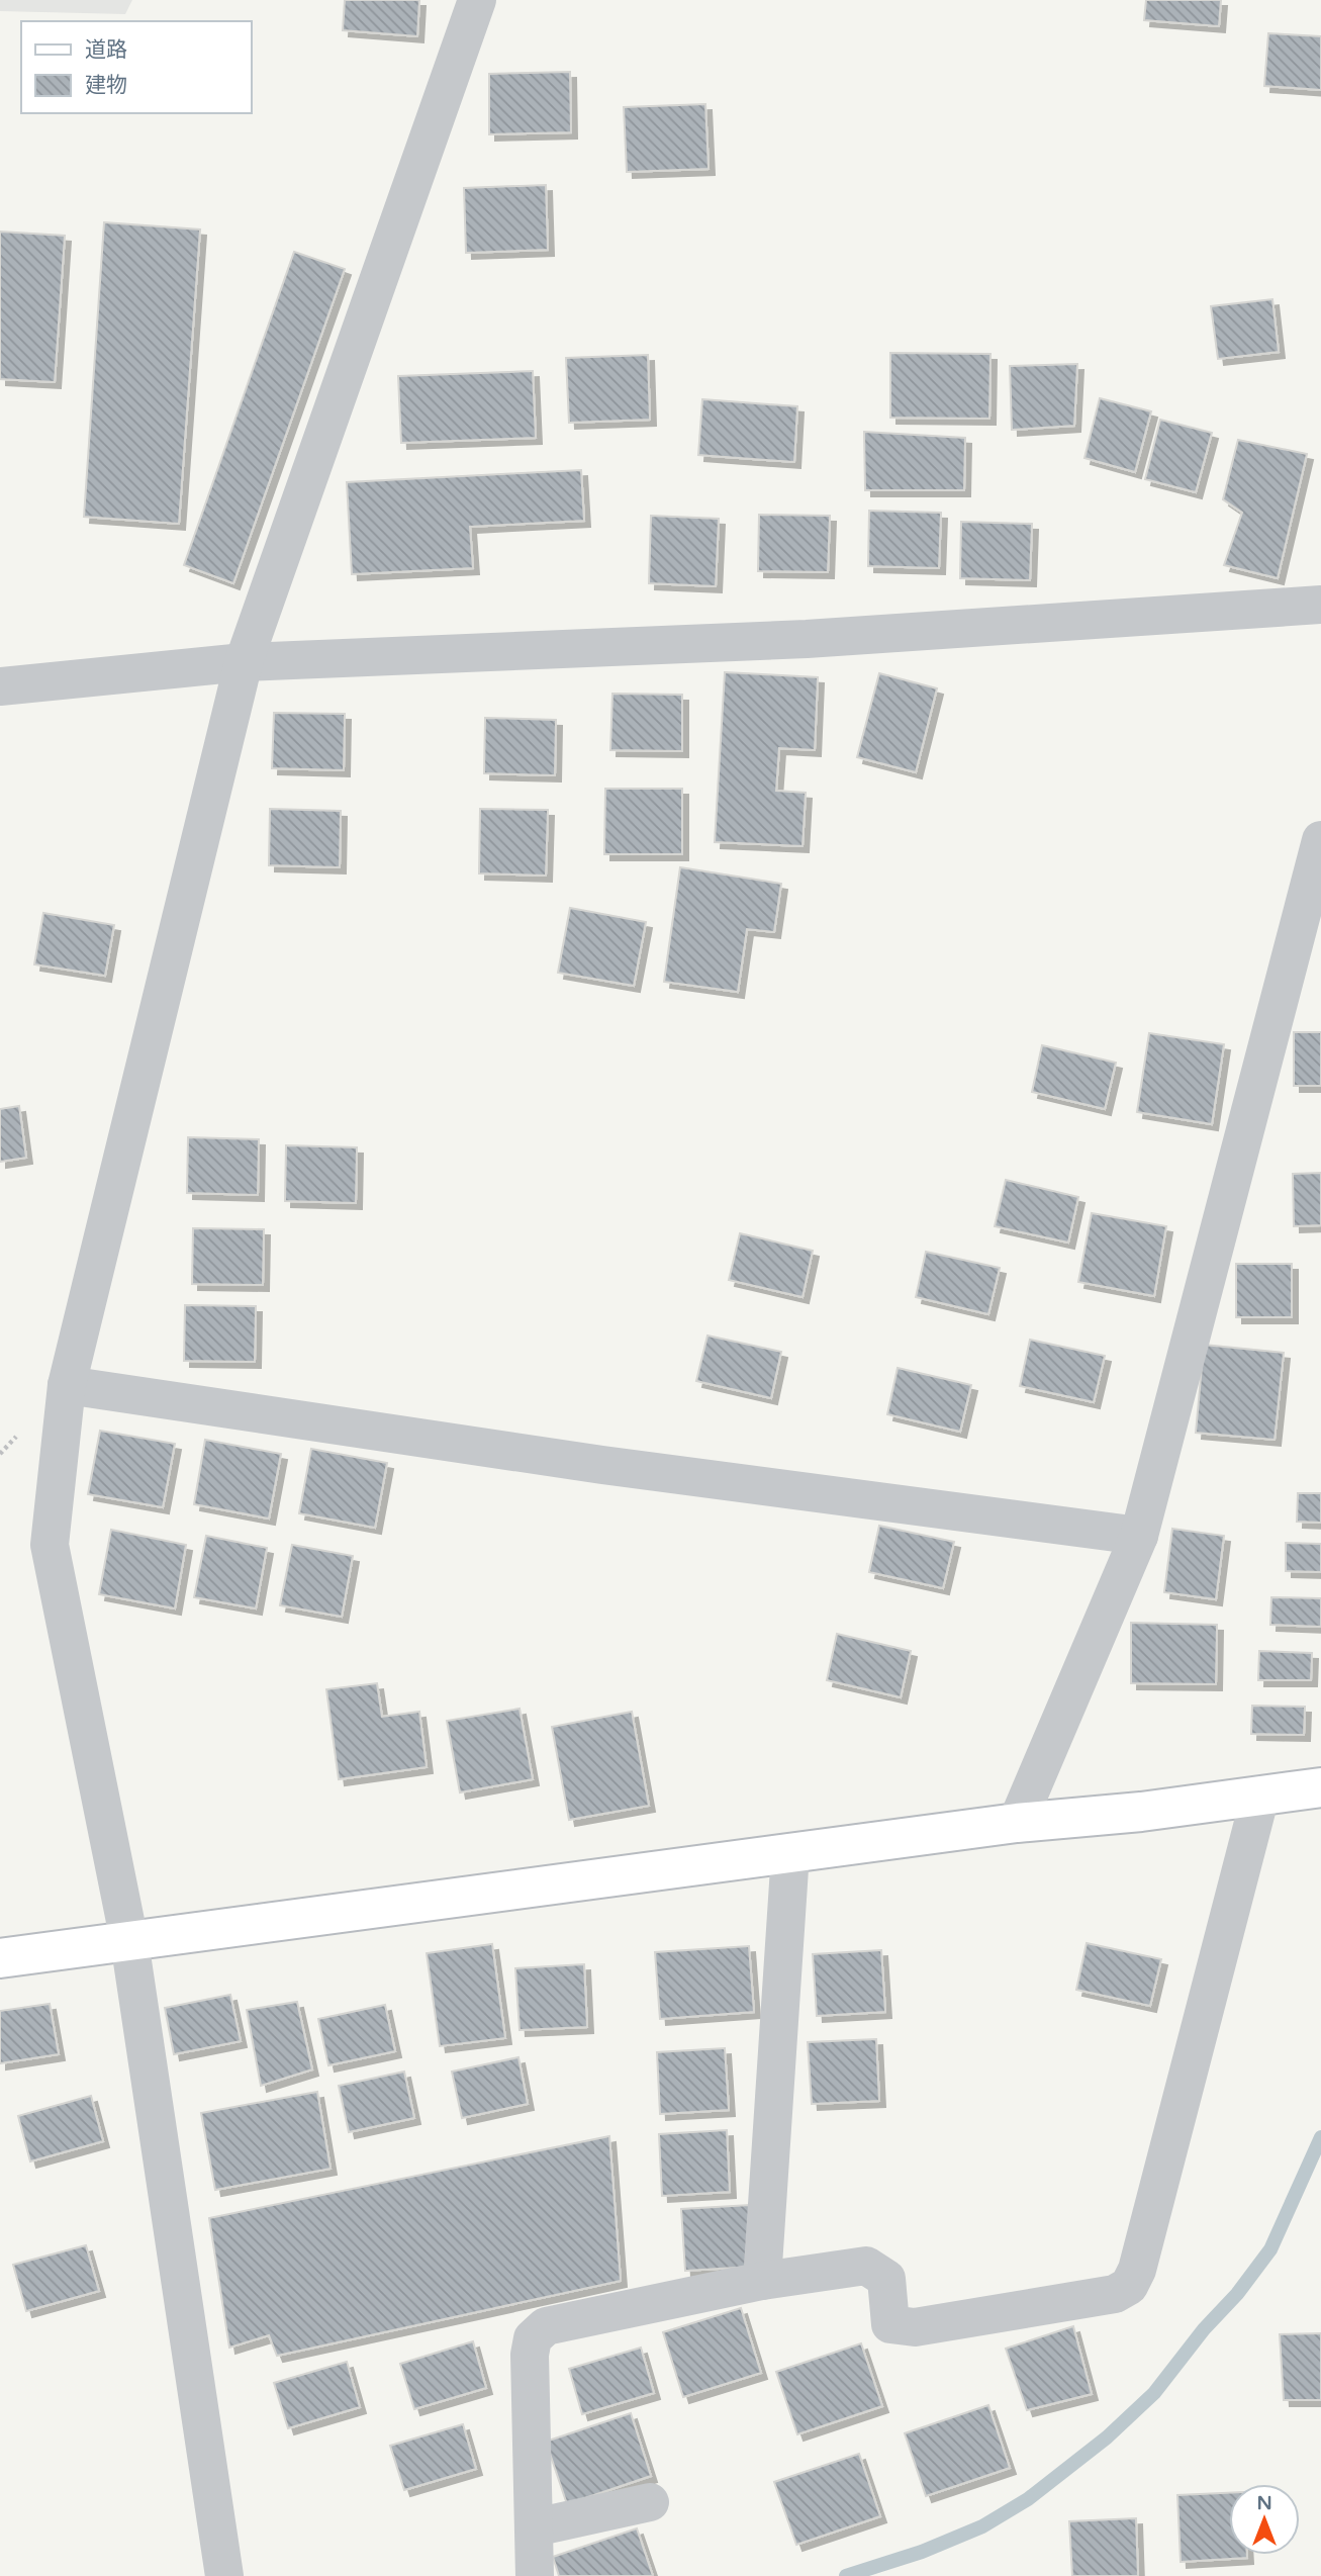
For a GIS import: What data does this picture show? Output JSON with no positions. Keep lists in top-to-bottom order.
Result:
{
  "legend": ["道路", "建物"],
  "north": "top"
}
